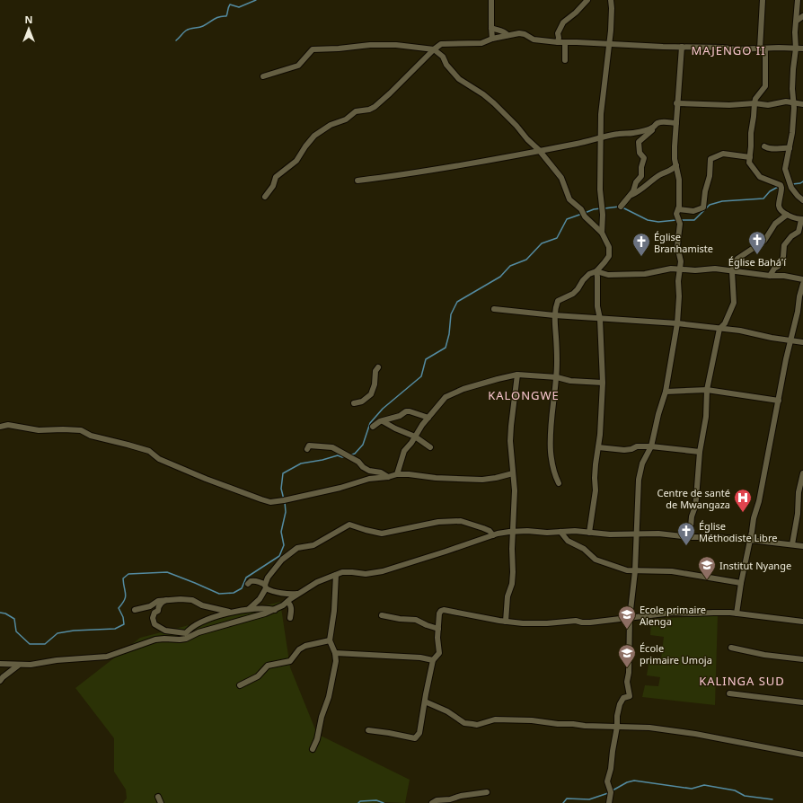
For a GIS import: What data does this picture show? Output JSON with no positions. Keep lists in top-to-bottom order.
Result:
{
  "districts": ["MAJENGO II", "KALONGWE", "KALINGA SUD"],
  "places": {
    "church": ["Église Bahá'í", "Église Branhamiste", "Église Méthodiste Libre"],
    "hospital": ["Centre de santé de Mwangaza"],
    "school or university": ["Institut Nyange", "Ecole primaire Alenga", "École primaire Umoja"]
  },
  "north": "top"
}
